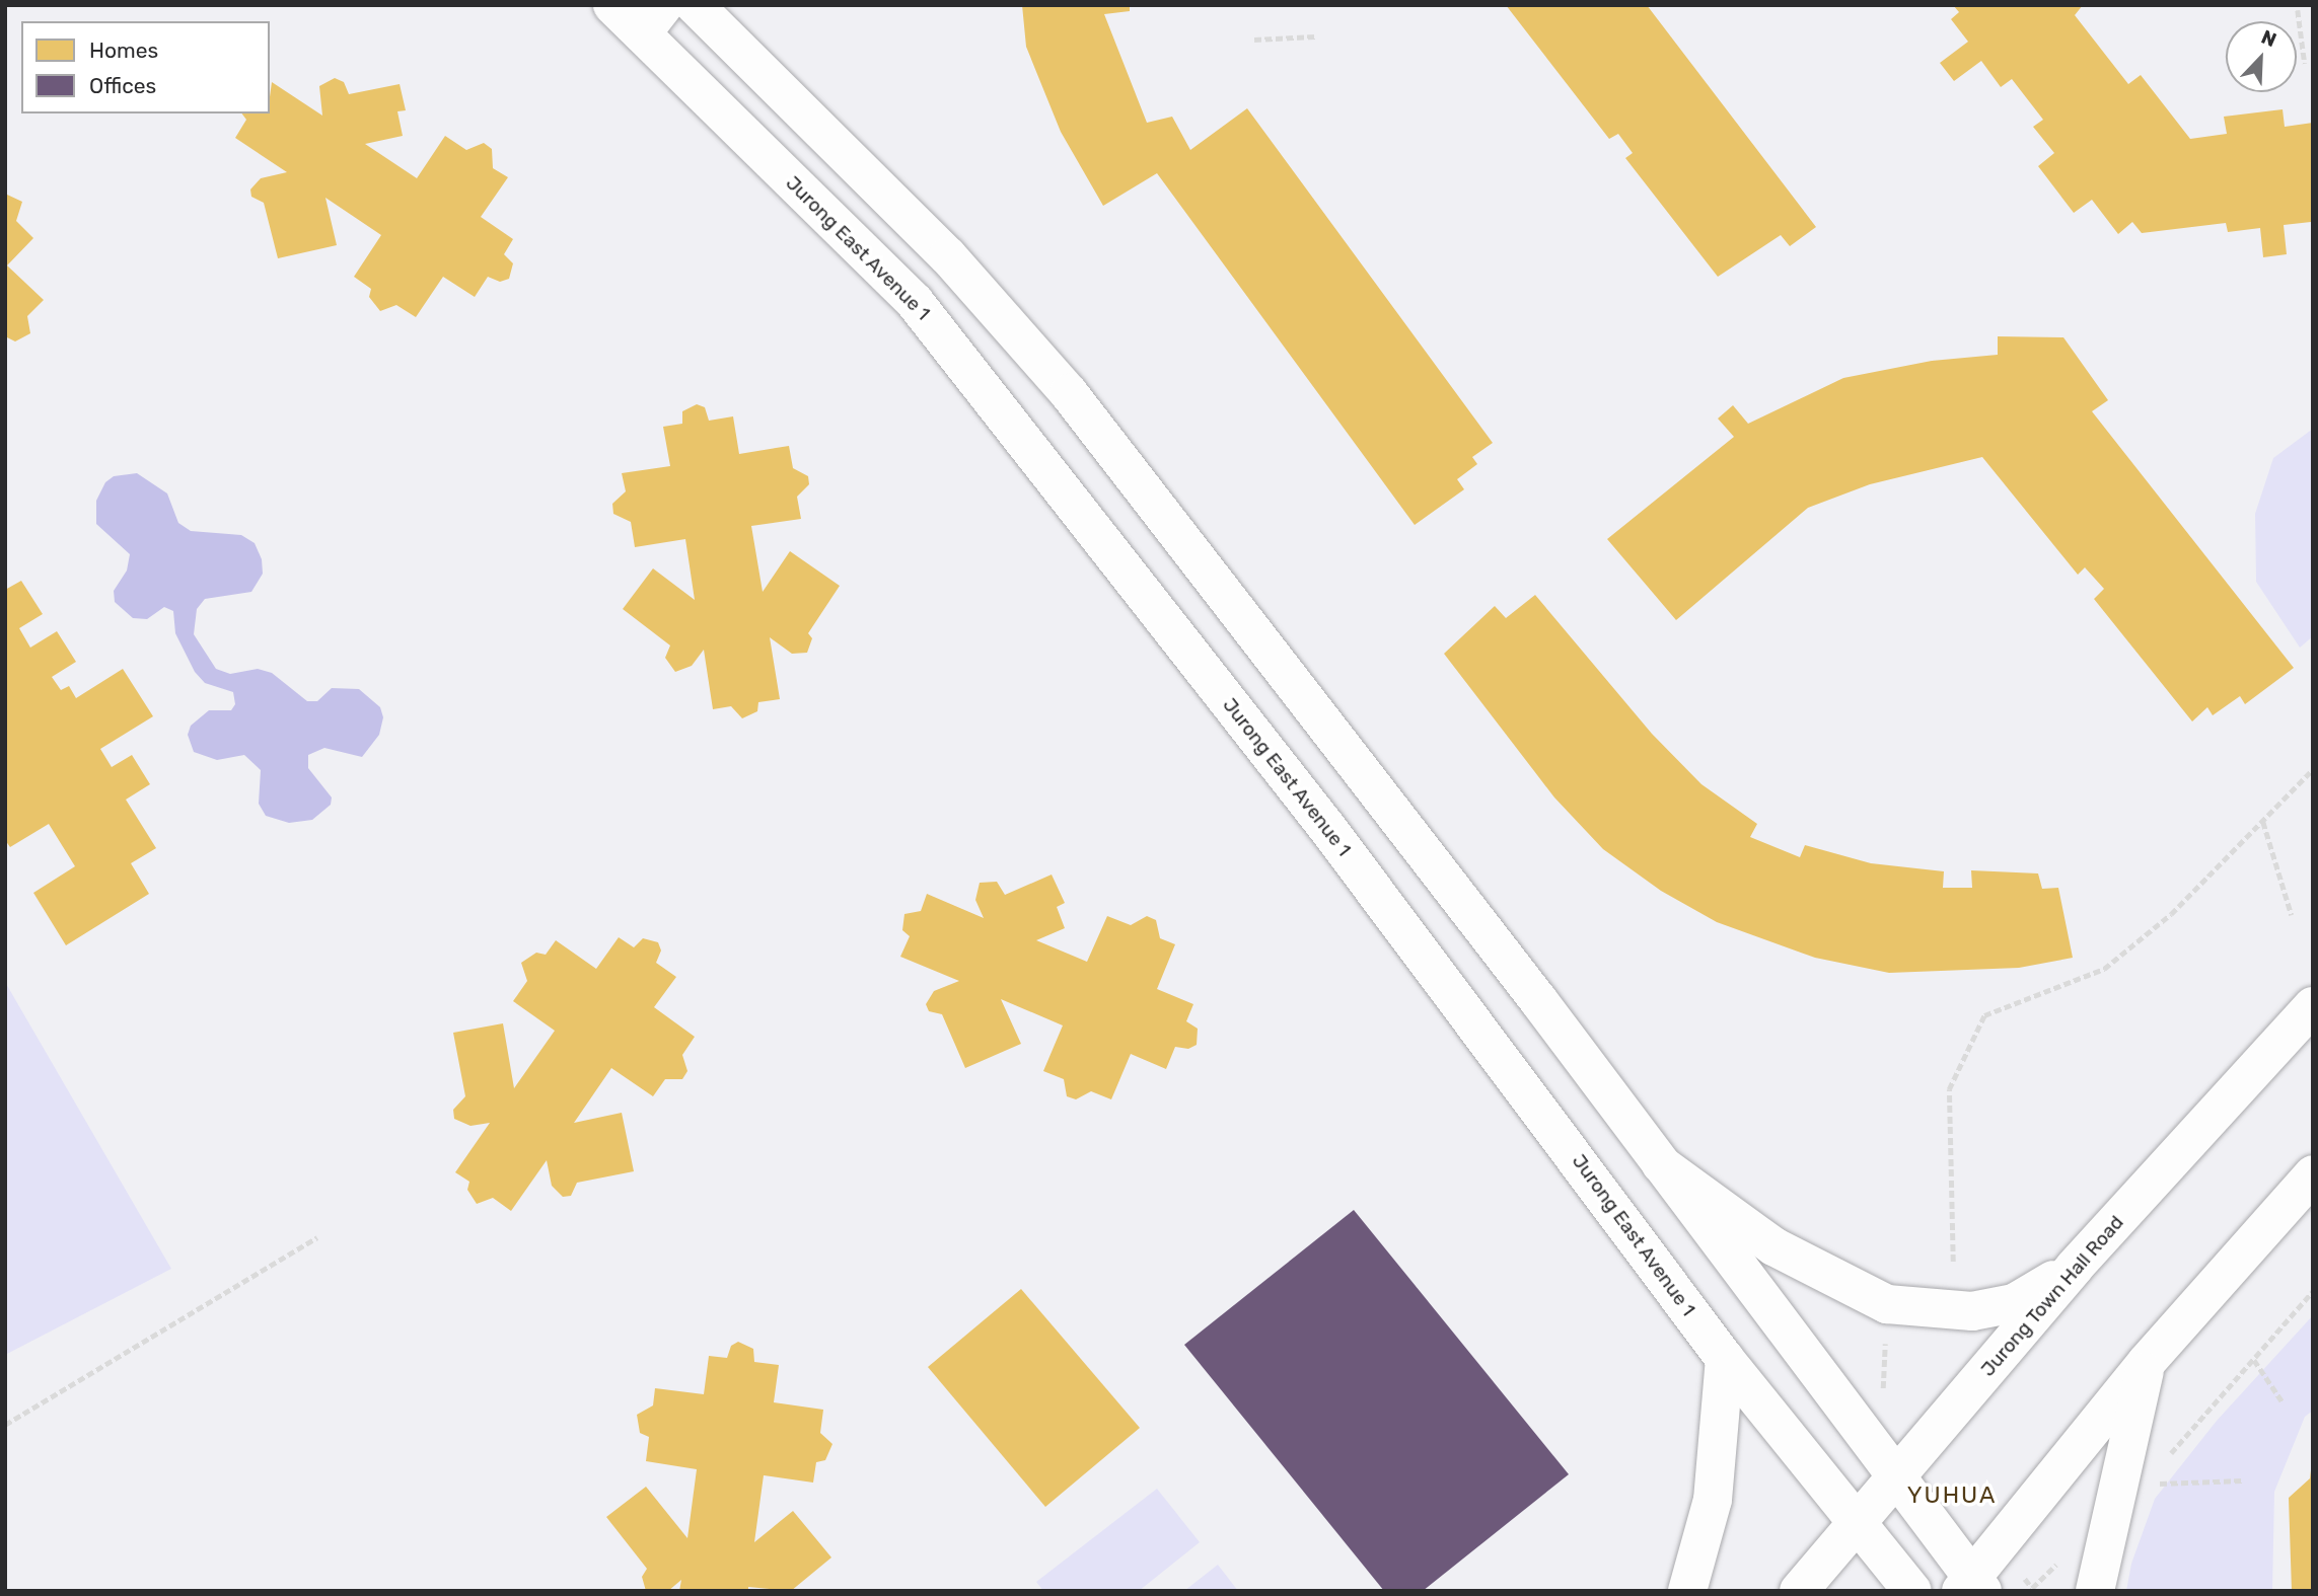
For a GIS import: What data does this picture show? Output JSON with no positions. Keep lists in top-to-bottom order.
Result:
{
  "streets": {
    "street": ["Jurong East Avenue 1", "Jurong Town Hall Road"]
  },
  "crossings": [
    ["Jurong East Avenue 1", "Jurong Town Hall Road"]
  ],
  "districts": ["YUHUA"],
  "legend": ["Homes", "Offices"],
  "north": "top right"
}
